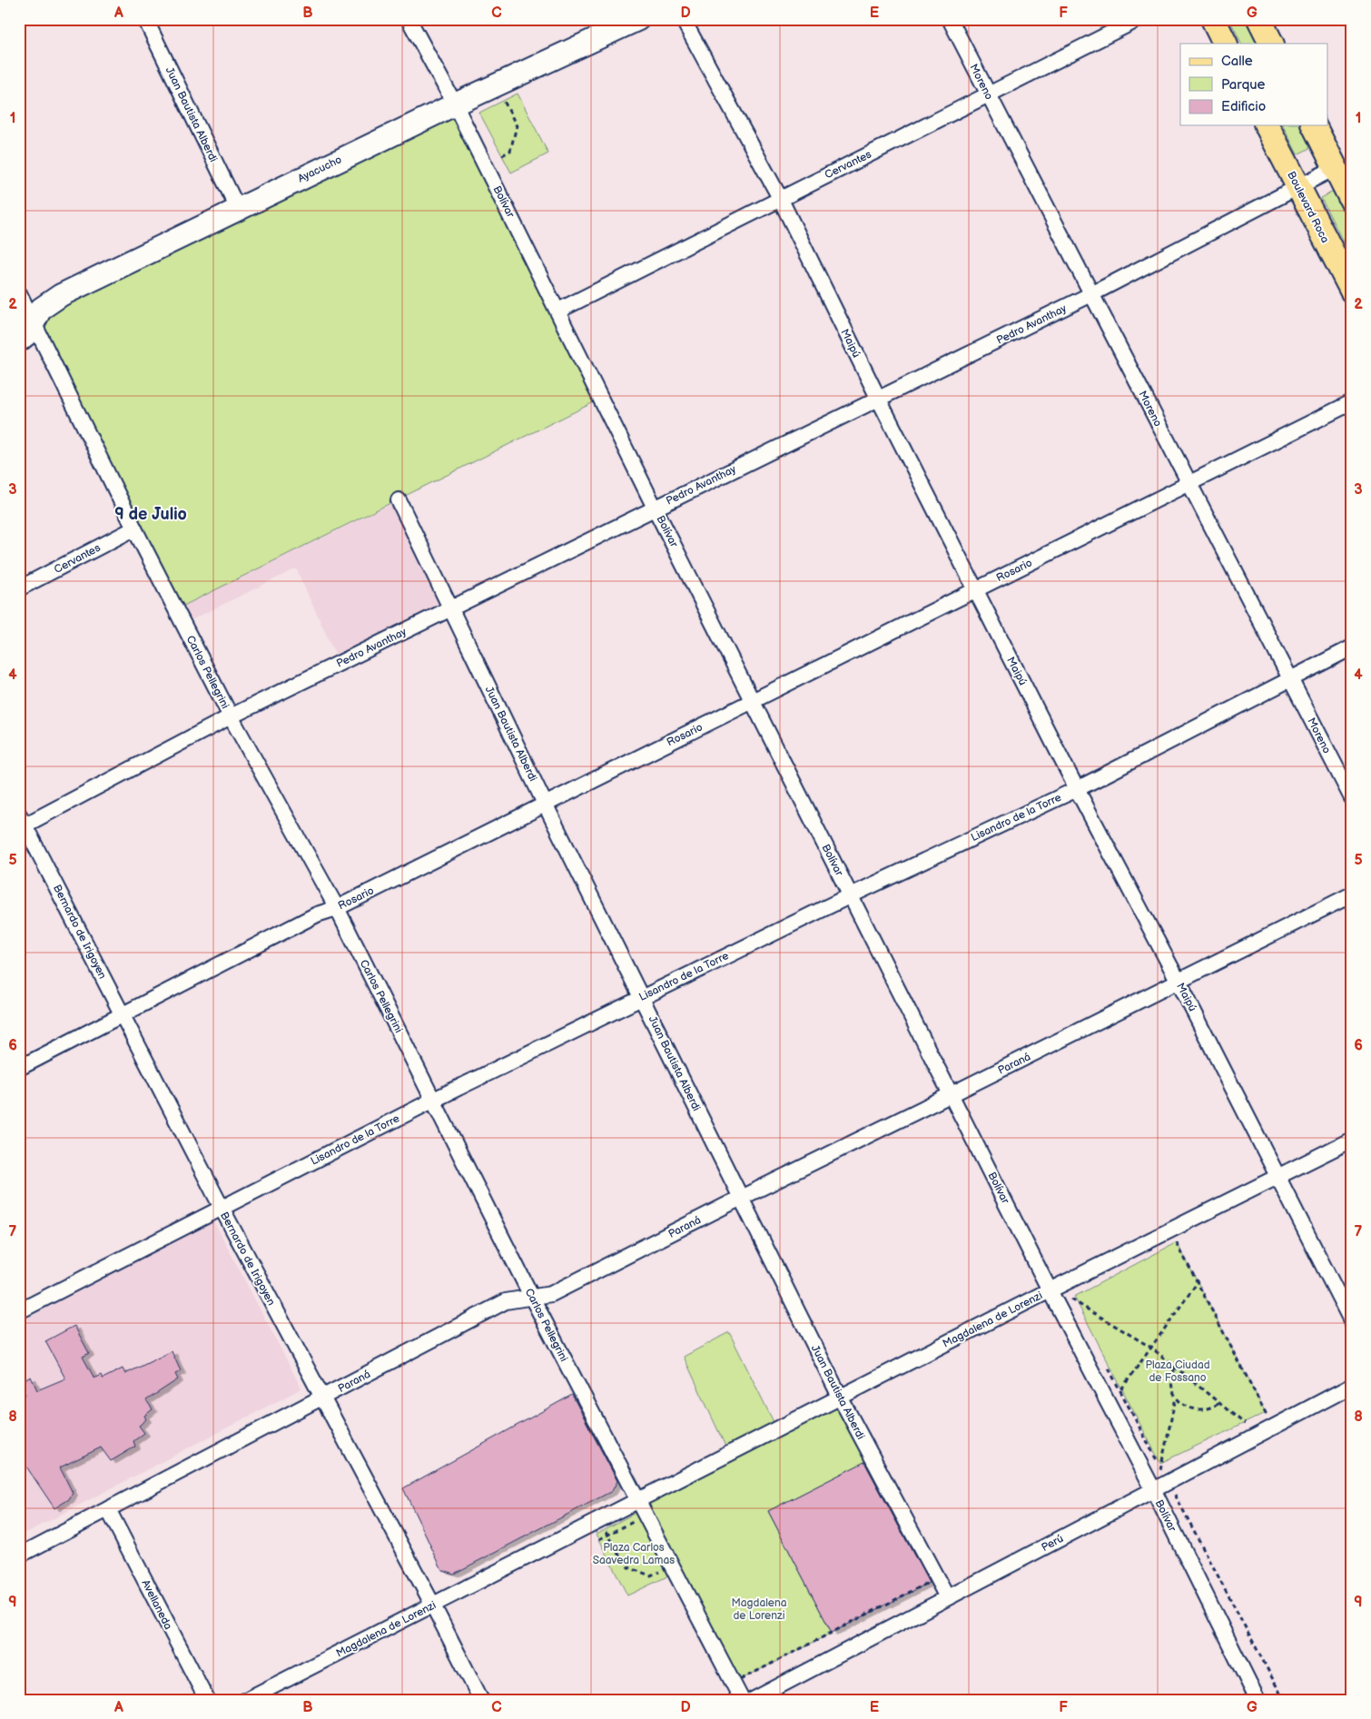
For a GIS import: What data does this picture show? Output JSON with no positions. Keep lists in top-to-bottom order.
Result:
{
  "streets": {
    "main road": ["Boulevard Roca"],
    "street": [
      "Moreno",
      "Juan Bautista Alberdi",
      "Cervantes",
      "Ayacucho",
      "Bolívar",
      "Pedro Avanthay",
      "Maipú",
      "Rosario",
      "Carlos Pellegrini",
      "Lisandro de la Torre",
      "Bernardo de Irigoyen",
      "Paraná",
      "Magdalena de Lorenzi",
      "Perú",
      "Avellaneda"
    ]
  },
  "crossings": [
    ["Moreno", "Cervantes"],
    ["Moreno", "Pedro Avanthay"],
    ["Moreno", "Rosario"],
    ["Moreno", "Lisandro de la Torre"],
    ["Juan Bautista Alberdi", "Ayacucho"],
    ["Juan Bautista Alberdi", "Pedro Avanthay"],
    ["Juan Bautista Alberdi", "Rosario"],
    ["Juan Bautista Alberdi", "Lisandro de la Torre"],
    ["Juan Bautista Alberdi", "Paraná"],
    ["Juan Bautista Alberdi", "Magdalena de Lorenzi"],
    ["Juan Bautista Alberdi", "Perú"],
    ["Cervantes", "Bolívar"],
    ["Cervantes", "Maipú"],
    ["Cervantes", "Carlos Pellegrini"],
    ["Ayacucho", "Bolívar"],
    ["Ayacucho", "Carlos Pellegrini"],
    ["Bolívar", "Pedro Avanthay"],
    ["Bolívar", "Rosario"],
    ["Bolívar", "Lisandro de la Torre"],
    ["Bolívar", "Paraná"],
    ["Bolívar", "Magdalena de Lorenzi"],
    ["Bolívar", "Perú"],
    ["Boulevard Roca", "Pedro Avanthay"],
    ["Pedro Avanthay", "Maipú"],
    ["Pedro Avanthay", "Carlos Pellegrini"],
    ["Pedro Avanthay", "Bernardo de Irigoyen"],
    ["Maipú", "Rosario"],
    ["Maipú", "Lisandro de la Torre"],
    ["Maipú", "Paraná"],
    ["Maipú", "Magdalena de Lorenzi"],
    ["Rosario", "Carlos Pellegrini"],
    ["Rosario", "Bernardo de Irigoyen"],
    ["Carlos Pellegrini", "Lisandro de la Torre"],
    ["Carlos Pellegrini", "Paraná"],
    ["Carlos Pellegrini", "Magdalena de Lorenzi"],
    ["Lisandro de la Torre", "Bernardo de Irigoyen"],
    ["Bernardo de Irigoyen", "Paraná"],
    ["Bernardo de Irigoyen", "Magdalena de Lorenzi"],
    ["Paraná", "Avellaneda"]
  ],
  "districts": ["9 de Julio"],
  "parks": ["Plaza Ciudad de Fossano", "Plaza Carlos Saavedra Lamas", "Magdalena de Lorenzi"],
  "legend": ["Calle", "Parque", "Edificio"],
  "grid": {
    "columns": [
      "A",
      "B",
      "C",
      "D",
      "E",
      "F",
      "G"
    ],
    "rows": [
      "1",
      "2",
      "3",
      "4",
      "5",
      "6",
      "7",
      "8",
      "9"
    ]
  }
}
